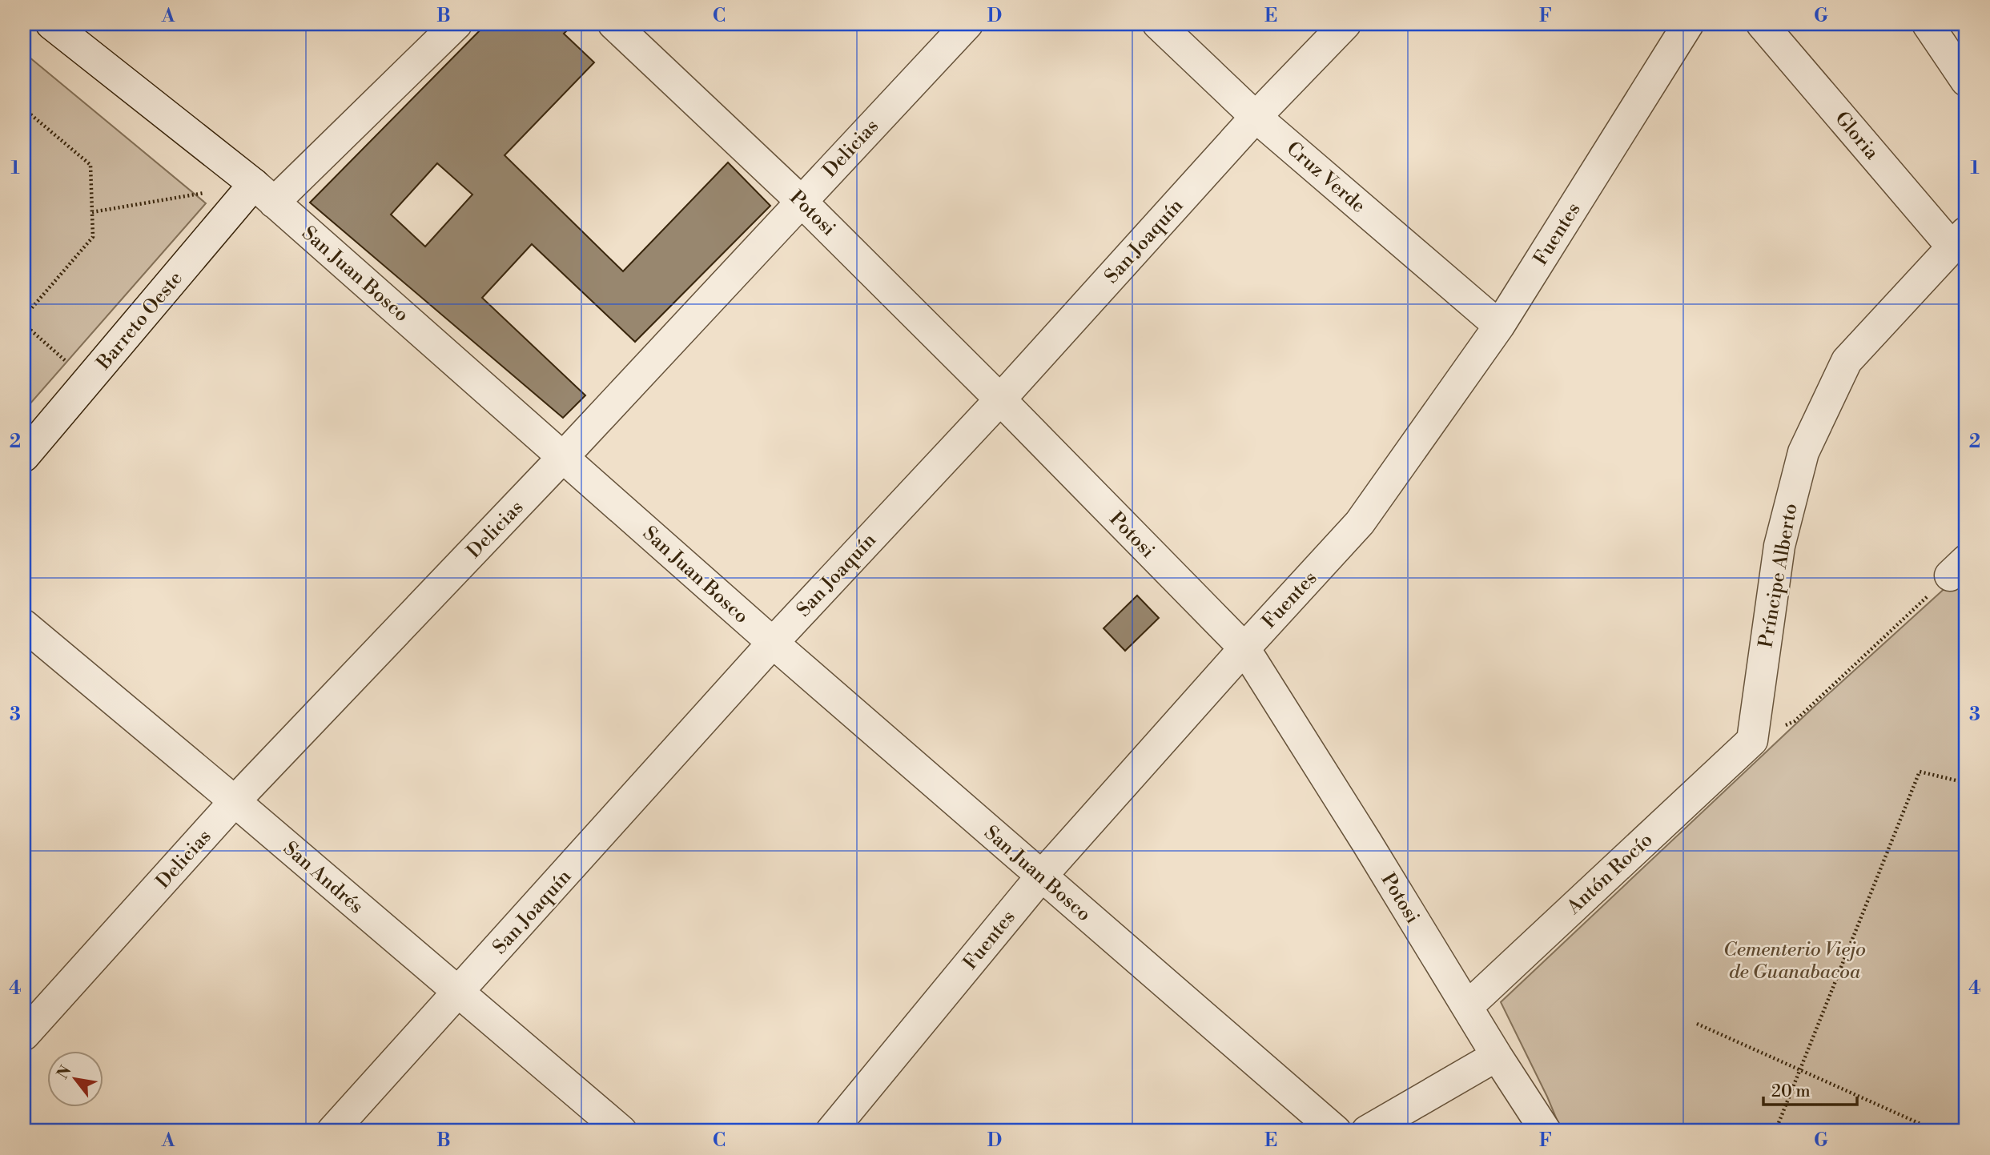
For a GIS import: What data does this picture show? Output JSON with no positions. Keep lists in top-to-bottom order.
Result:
{
  "streets": {
    "street": [
      "Gloria",
      "Delicias",
      "Cruz Verde",
      "Potosi",
      "Fuentes",
      "San Joaquín",
      "San Juan Bosco",
      "Barreto Oeste",
      "Príncipe Alberto",
      "Antón Rocío",
      "San Andrés"
    ]
  },
  "crossings": [
    ["Gloria", "Príncipe Alberto"],
    ["Delicias", "Potosi"],
    ["Delicias", "San Juan Bosco"],
    ["Delicias", "San Andrés"],
    ["Cruz Verde", "Fuentes"],
    ["Cruz Verde", "San Joaquín"],
    ["Potosi", "Fuentes"],
    ["Potosi", "San Joaquín"],
    ["Potosi", "Antón Rocío"],
    ["Fuentes", "San Juan Bosco"],
    ["San Joaquín", "San Juan Bosco"],
    ["San Joaquín", "San Andrés"],
    ["San Juan Bosco", "Barreto Oeste"],
    ["Príncipe Alberto", "Antón Rocío"]
  ],
  "parks": ["Cementerio Viejo de Guanabacoa"],
  "scale_bar": "20 m",
  "north": "top left",
  "grid": {
    "columns": [
      "A",
      "B",
      "C",
      "D",
      "E",
      "F",
      "G"
    ],
    "rows": [
      "1",
      "2",
      "3",
      "4"
    ]
  }
}
